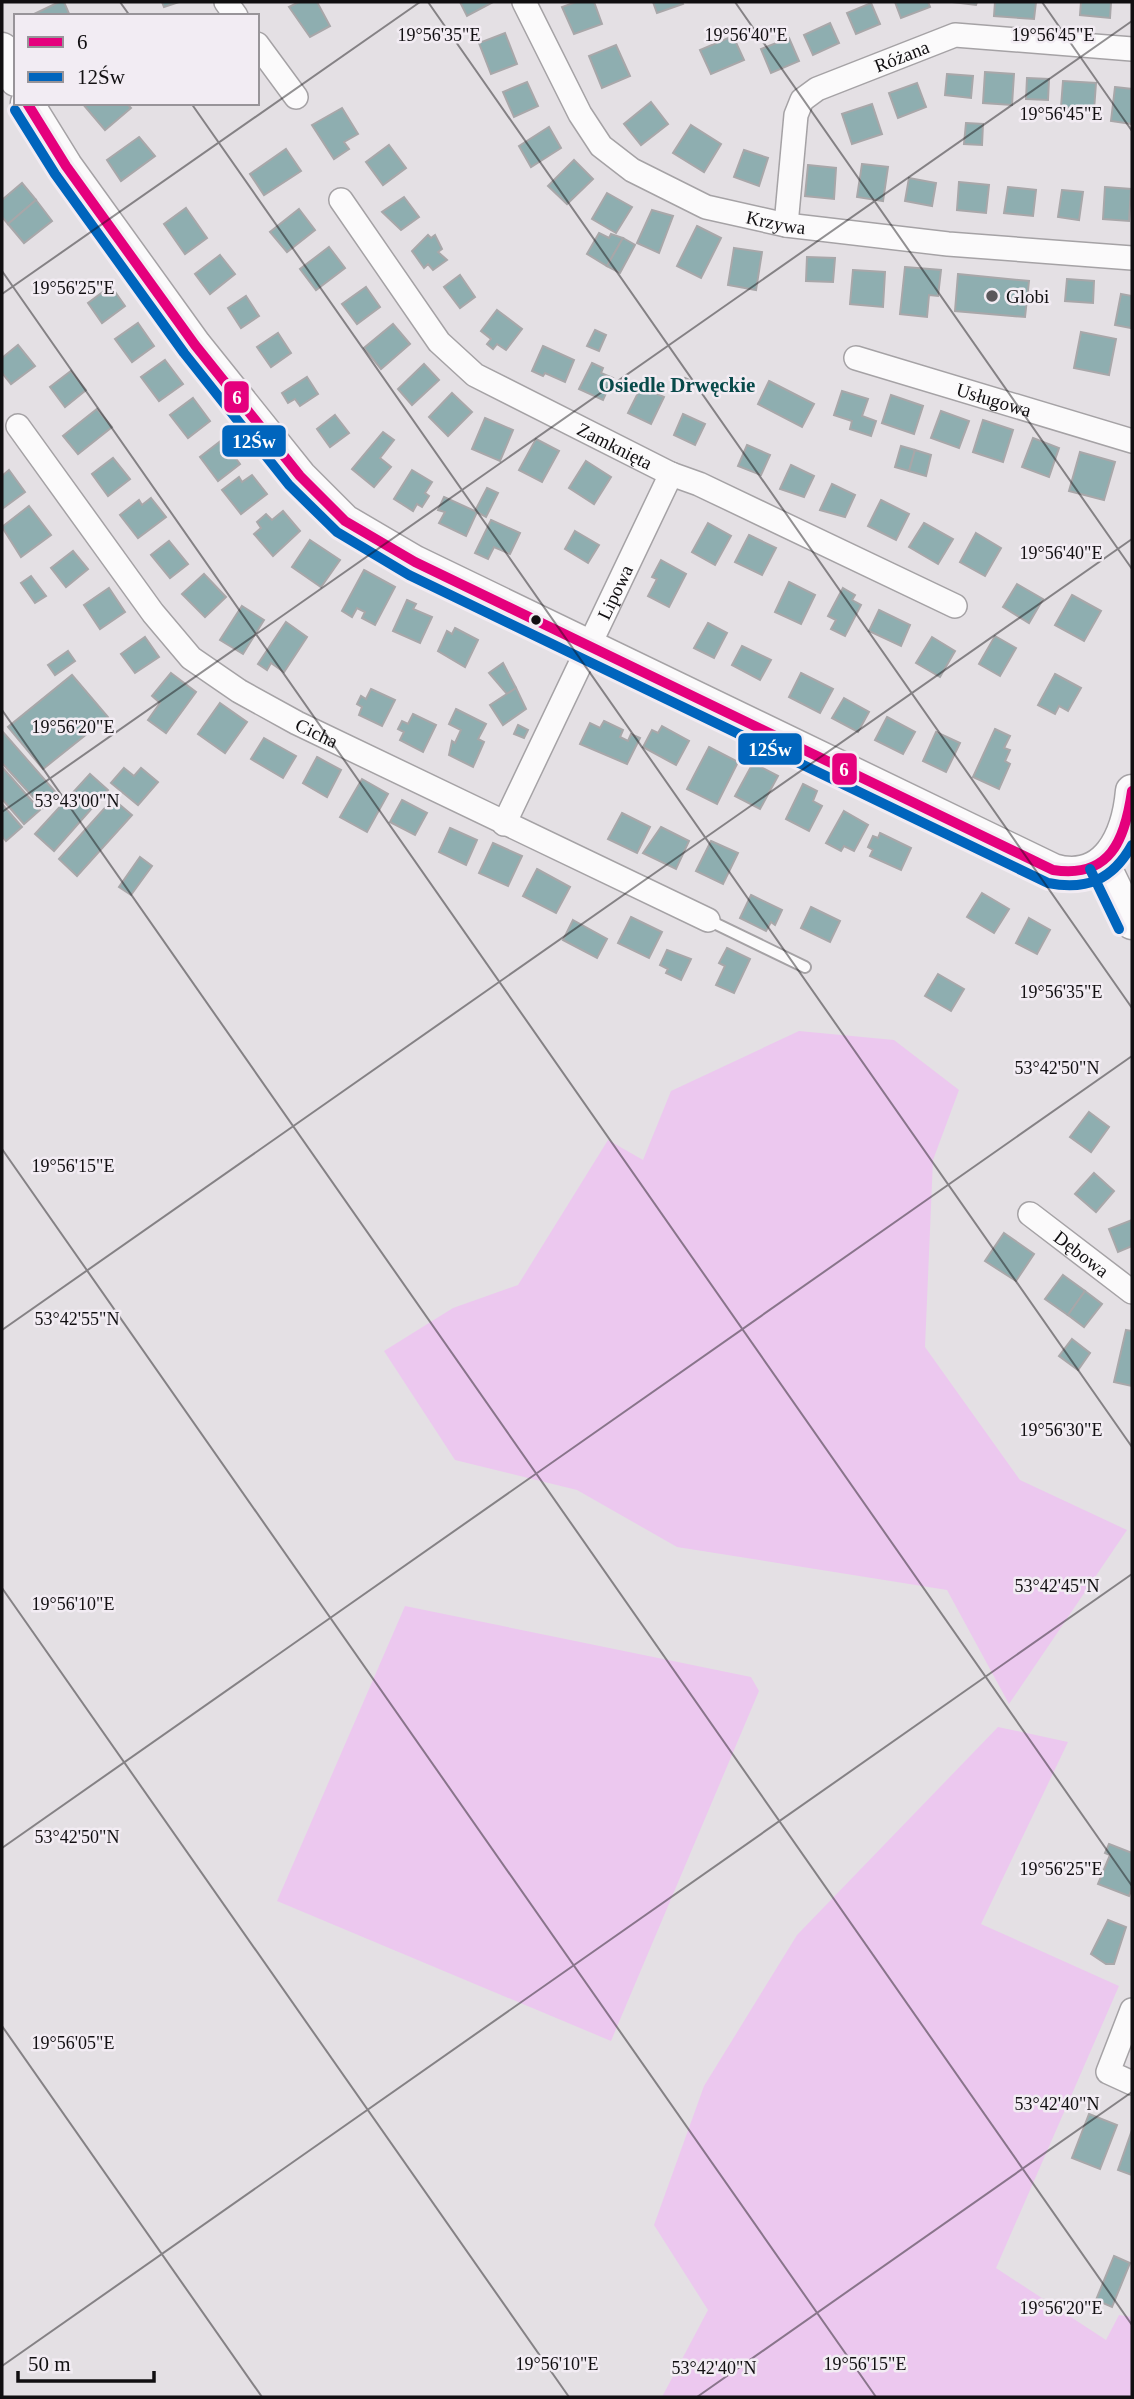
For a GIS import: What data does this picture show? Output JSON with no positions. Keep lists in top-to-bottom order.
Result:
{
  "streets": {
    "street": [
      "Różana",
      "Krzywa",
      "Usługowa",
      "Zamknięta",
      "Lipowa",
      "Cicha",
      "Dębowa"
    ]
  },
  "crossings": [
    ["Różana", "Krzywa"],
    ["Zamknięta", "Lipowa"],
    ["Lipowa", "Cicha"]
  ],
  "districts": ["Osiedle Drwęckie"],
  "places": ["Globi"],
  "lines": ["transit line 6", "transit line 12Św"],
  "legend": ["6", "12Św"],
  "scale_bar": "50 m",
  "coordinates": [
    "19°56'40\"E",
    "19°56'45\"E",
    "19°56'35\"E",
    "19°56'25\"E",
    "19°56'20\"E",
    "53°43'00\"N",
    "53°42'50\"N",
    "19°56'15\"E",
    "53°42'55\"N",
    "19°56'30\"E",
    "53°42'45\"N",
    "19°56'10\"E",
    "19°56'05\"E",
    "53°42'40\"N"
  ]
}
